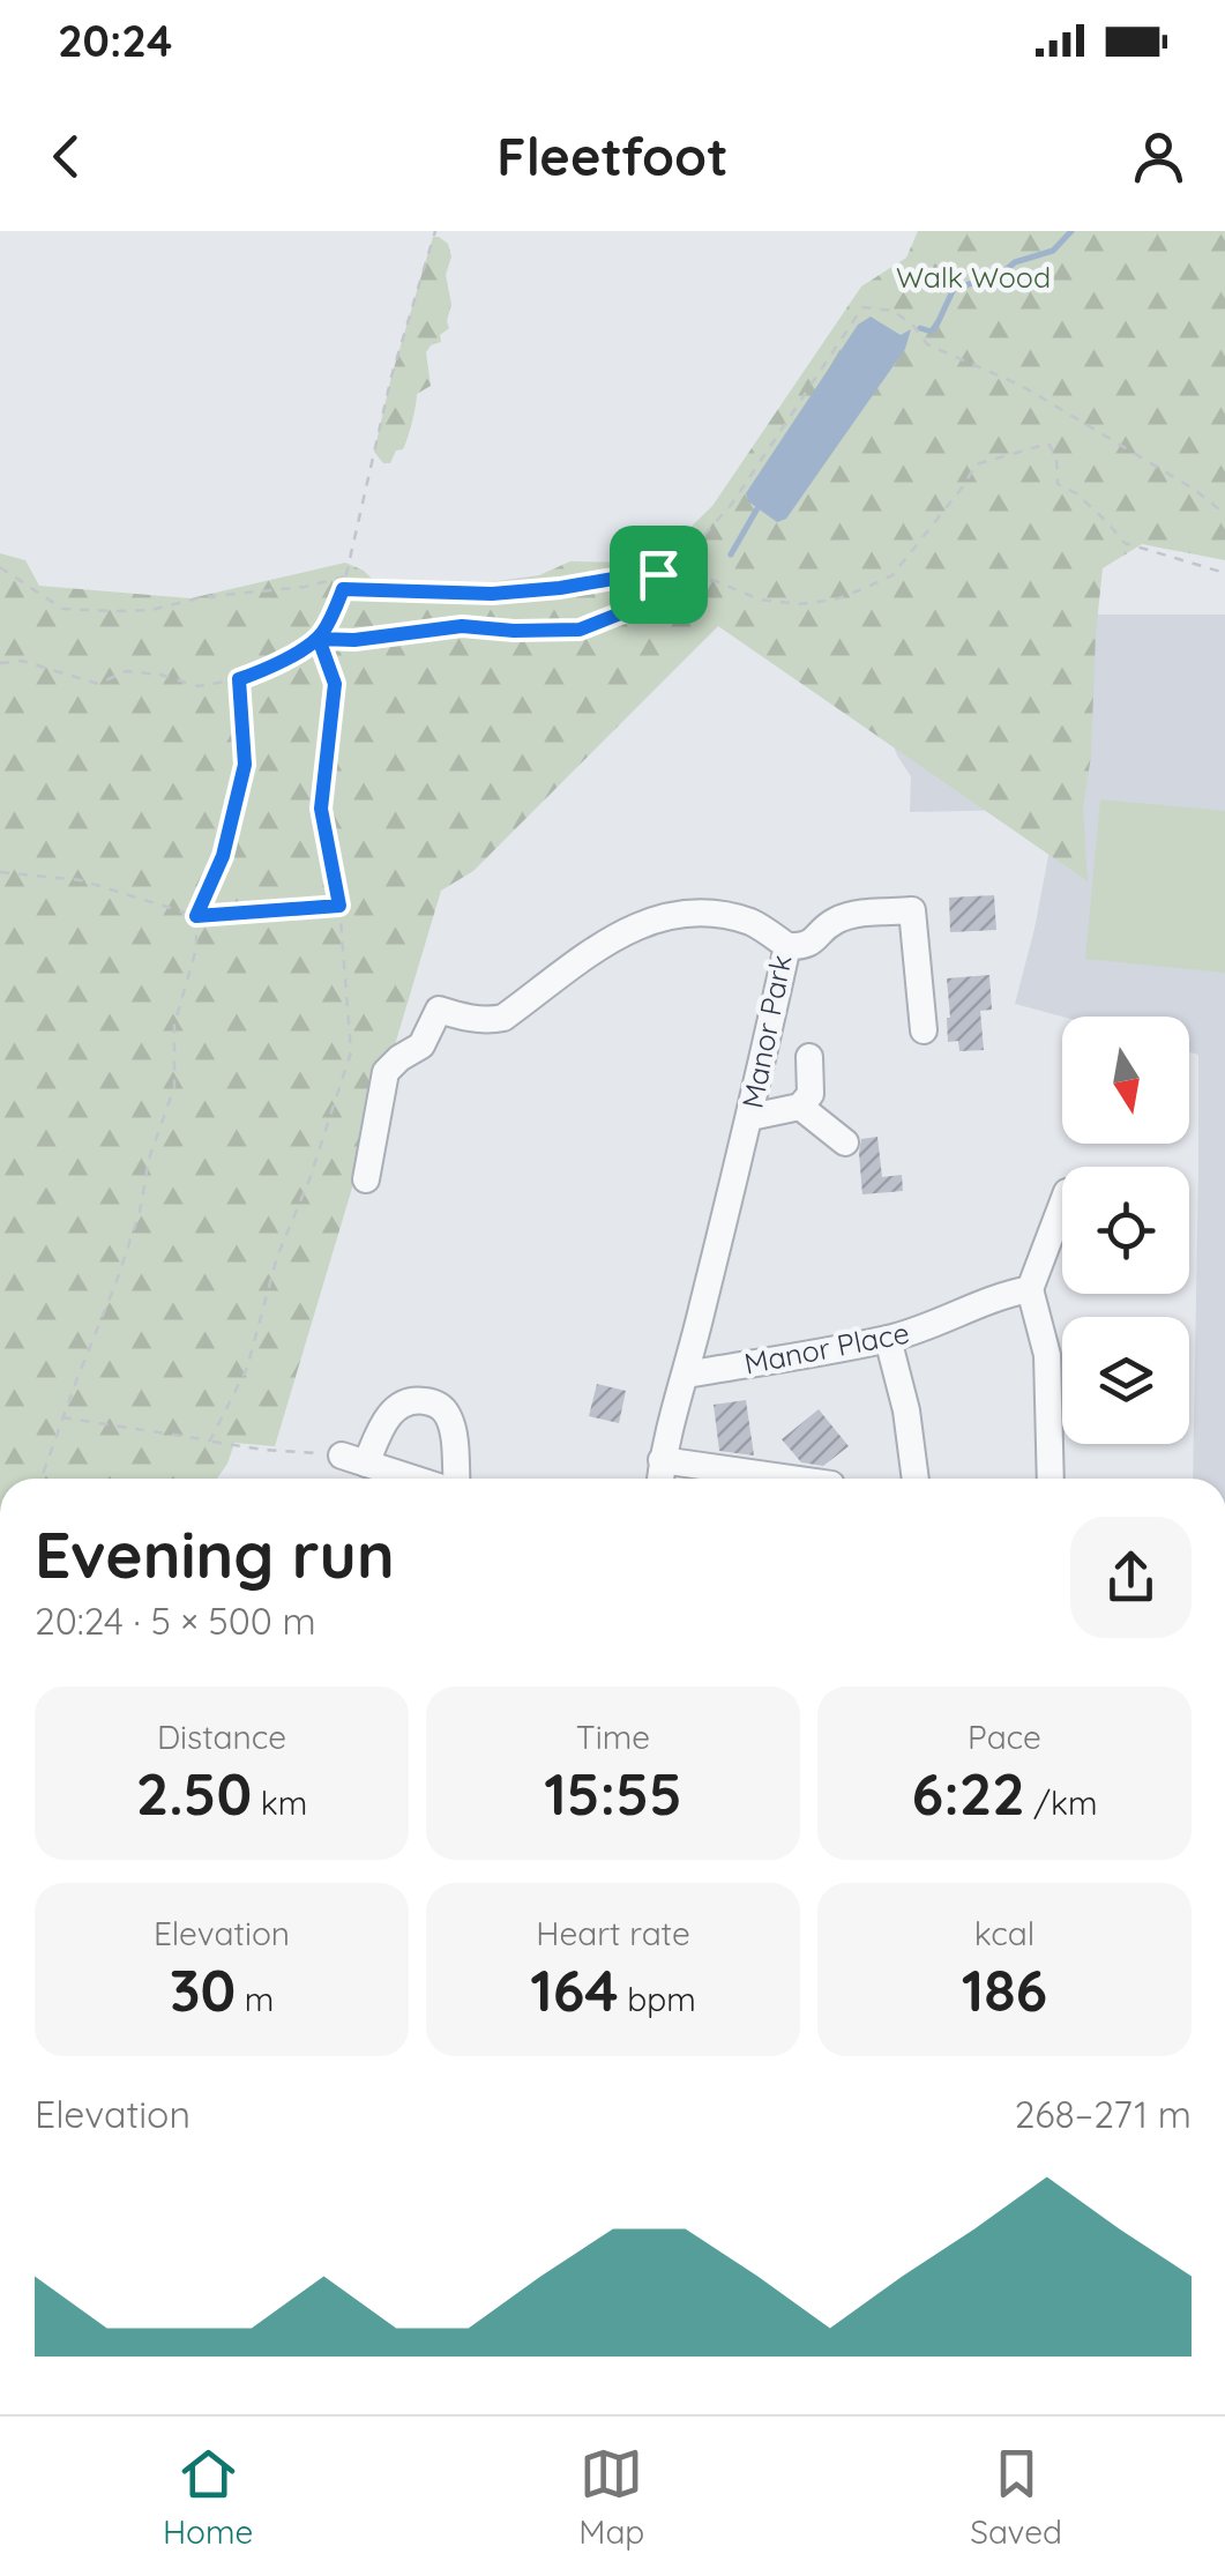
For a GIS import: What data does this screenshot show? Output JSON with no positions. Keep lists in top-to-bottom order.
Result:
{
  "streets": {
    "street": ["Manor Park", "Manor Place"]
  },
  "crossings": [
    ["Manor Park", "Manor Place"]
  ],
  "parks": ["Walk Wood"],
  "north": "bottom",
  "page": {
    "status": "20:24",
    "header": "Fleetfoot",
    "heading": ["Evening run", "20:24 · 5 × 500 m"],
    "stats": [
      ["Distance", "2.50 km"],
      ["Time", "15:55"],
      ["Pace", "6:22 /km"],
      ["Elevation", "30 m"],
      ["Heart rate", "164 bpm"],
      ["kcal", "186"]
    ],
    "chart": ["Elevation", "268–271 m"],
    "tabs": ["Home", "Map", "Saved"]
  }
}
